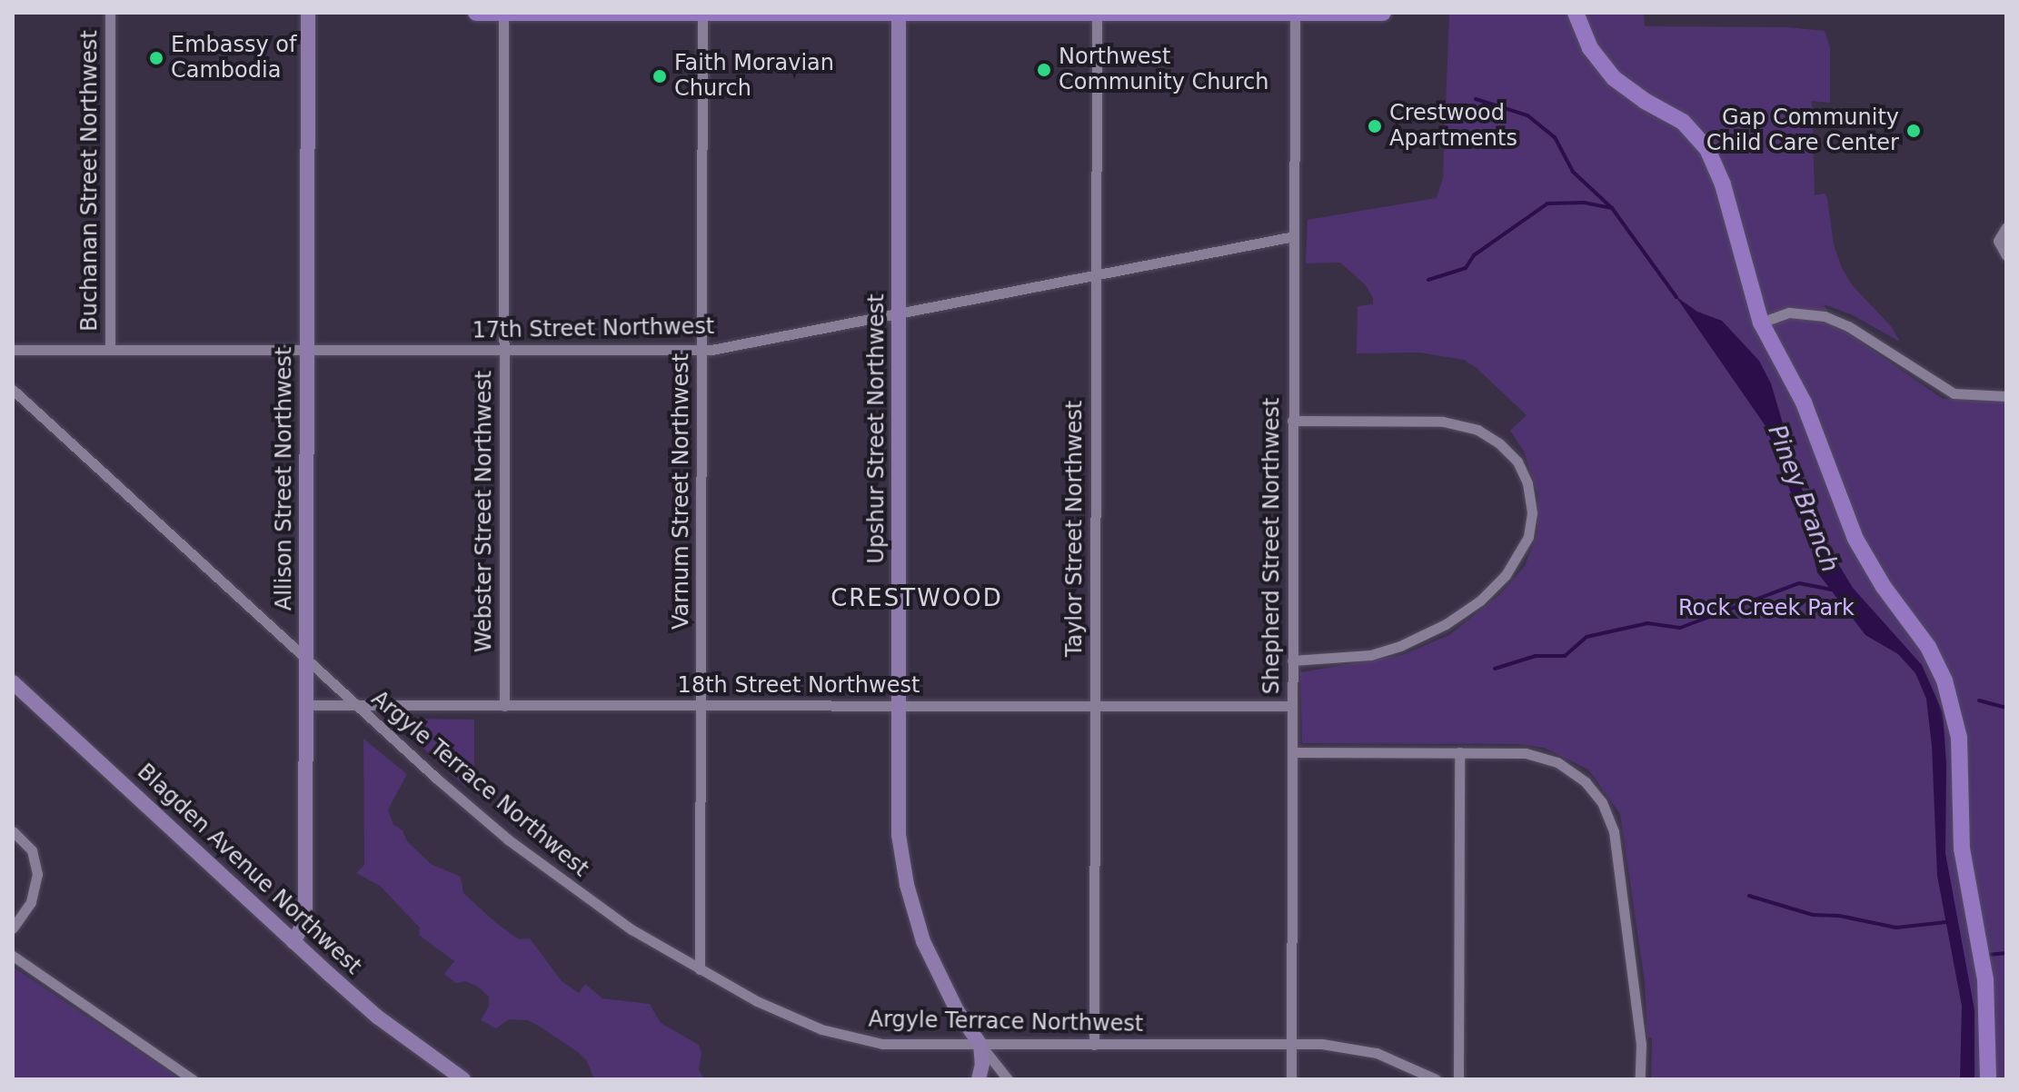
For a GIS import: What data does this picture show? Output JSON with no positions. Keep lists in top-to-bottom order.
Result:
{
  "streets": {
    "street": [
      "Buchanan Street Northwest",
      "17th Street Northwest",
      "Upshur Street Northwest",
      "Allison Street Northwest",
      "Varnum Street Northwest",
      "Webster Street Northwest",
      "Taylor Street Northwest",
      "Shepherd Street Northwest",
      "18th Street Northwest",
      "Argyle Terrace Northwest",
      "Blagden Avenue Northwest"
    ]
  },
  "crossings": [
    ["Buchanan Street Northwest", "17th Street Northwest"],
    ["17th Street Northwest", "Upshur Street Northwest"],
    ["17th Street Northwest", "Allison Street Northwest"],
    ["17th Street Northwest", "Varnum Street Northwest"],
    ["17th Street Northwest", "Webster Street Northwest"],
    ["17th Street Northwest", "Taylor Street Northwest"],
    ["17th Street Northwest", "Shepherd Street Northwest"],
    ["Upshur Street Northwest", "18th Street Northwest"],
    ["Upshur Street Northwest", "Argyle Terrace Northwest"],
    ["Allison Street Northwest", "18th Street Northwest"],
    ["Allison Street Northwest", "Argyle Terrace Northwest"],
    ["Allison Street Northwest", "Blagden Avenue Northwest"],
    ["Varnum Street Northwest", "18th Street Northwest"],
    ["Varnum Street Northwest", "Argyle Terrace Northwest"],
    ["Webster Street Northwest", "18th Street Northwest"],
    ["Taylor Street Northwest", "18th Street Northwest"],
    ["Taylor Street Northwest", "Argyle Terrace Northwest"],
    ["Shepherd Street Northwest", "18th Street Northwest"],
    ["Shepherd Street Northwest", "Argyle Terrace Northwest"],
    ["18th Street Northwest", "Argyle Terrace Northwest"]
  ],
  "districts": ["CRESTWOOD"],
  "water": ["Piney Branch"],
  "parks": ["Rock Creek Park"],
  "places": [
    "Embassy of Cambodia",
    "Northwest Community Church",
    "Faith Moravian Church",
    "Crestwood Apartments",
    "Gap Community Child Care Center"
  ]
}
